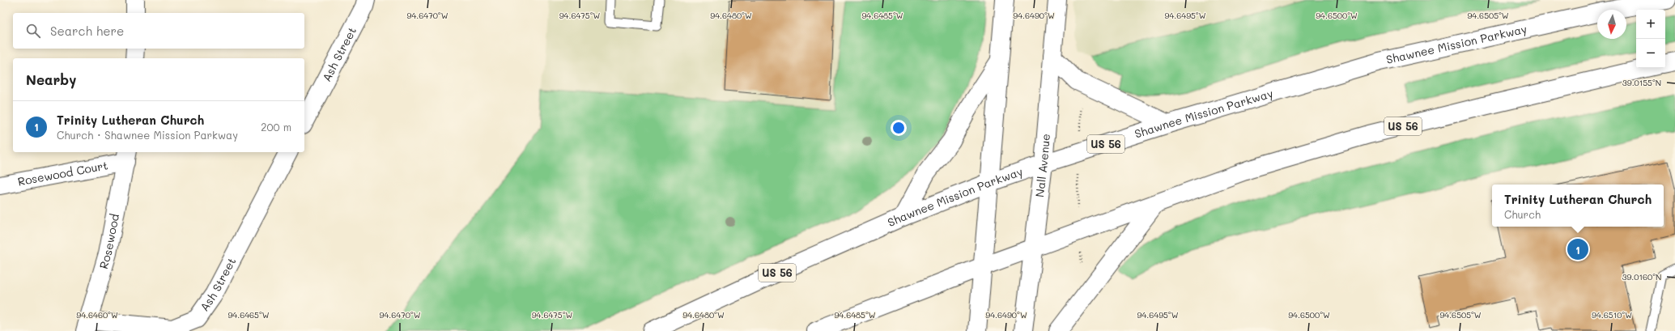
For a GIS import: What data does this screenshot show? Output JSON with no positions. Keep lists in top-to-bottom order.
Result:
{
  "streets": {
    "main road": [
      "Shawnee Mission Parkway",
      "Ash Street",
      "US 56",
      "Nall Avenue",
      "Rosewood Court",
      "Rosewood"
    ]
  },
  "crossings": [
    ["Shawnee Mission Parkway", "Nall Avenue"],
    ["Ash Street", "Rosewood"],
    ["US 56", "Nall Avenue"],
    ["Rosewood Court", "Rosewood"]
  ],
  "north": "bottom",
  "page": {
    "map_buttons": ["+", "−"],
    "search": "Search here",
    "heading": "Nearby",
    "list": [
      {
        "mark": "1",
        "name": "Trinity Lutheran Church",
        "note": "Church · Shawnee Mission Parkway",
        "value": "200 m"
      }
    ],
    "popup": ["Trinity Lutheran Church", "Church"],
    "pins": "1"
  },
  "coordinates": [
    "94.6470°W",
    "94.6475°W",
    "94.6480°W",
    "94.6485°W",
    "94.6490°W",
    "94.6495°W",
    "94.6500°W",
    "94.6505°W",
    "39.0155°N",
    "39.0160°N",
    "94.6460°W",
    "94.6465°W",
    "94.6510°W"
  ]
}
